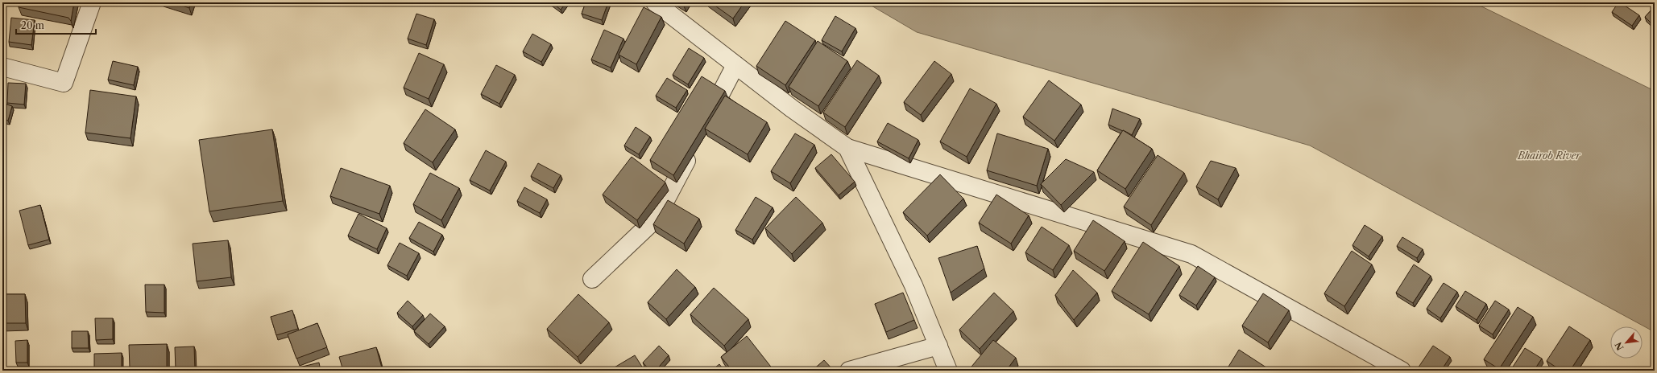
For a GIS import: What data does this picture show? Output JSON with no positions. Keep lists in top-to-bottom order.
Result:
{
  "water": ["Bhairob River"],
  "scale_bar": "20 m",
  "north": "bottom left"
}
